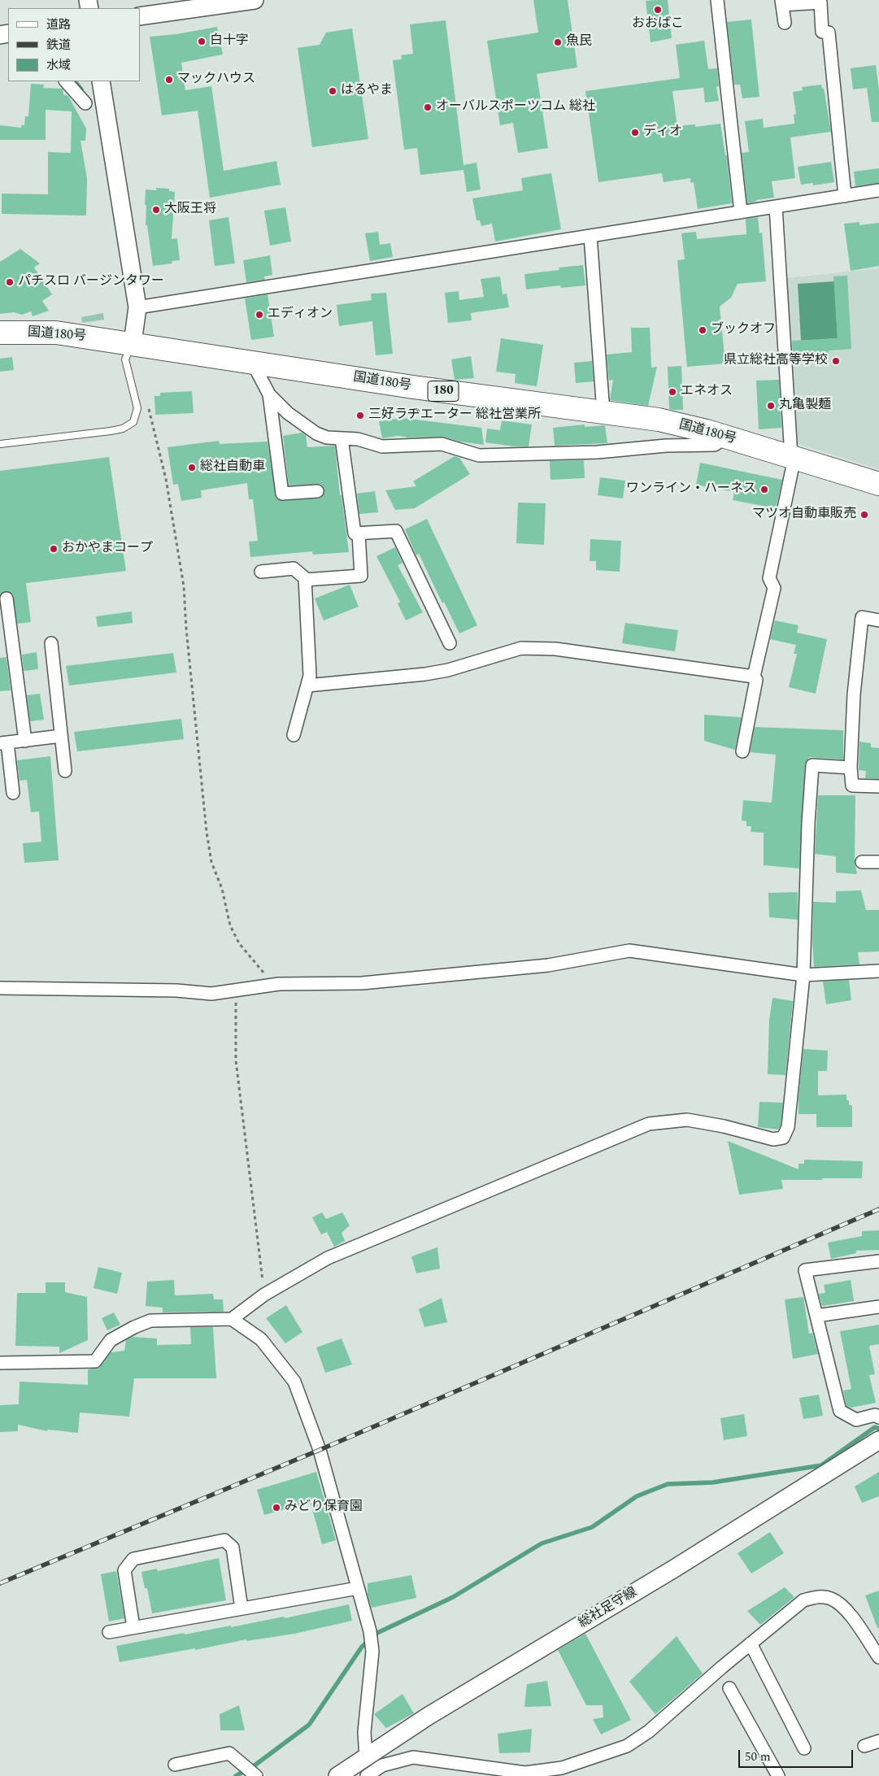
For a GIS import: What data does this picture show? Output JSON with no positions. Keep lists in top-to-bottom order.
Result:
{
  "streets": {
    "highway": ["国道180号", "180"],
    "main road": ["総社足守線"]
  },
  "places": [
    "おおばこ",
    "白十字",
    "魚民",
    "マックハウス",
    "はるやま",
    "オーバルスポーツコム 総社",
    "ディオ",
    "大阪王将",
    "パチスロ バージンタワー",
    "エディオン",
    "ブックオフ",
    "県立総社高等学校",
    "エネオス",
    "丸亀製麺",
    "三好ラヂエーター 総社営業所",
    "総社自動車",
    "ワンライン・ハーネス",
    "マツオ自動車販売",
    "おかやまコープ",
    "みどり保育園"
  ],
  "legend": ["道路", "鉄道", "水域"],
  "scale_bar": "50 m"
}
